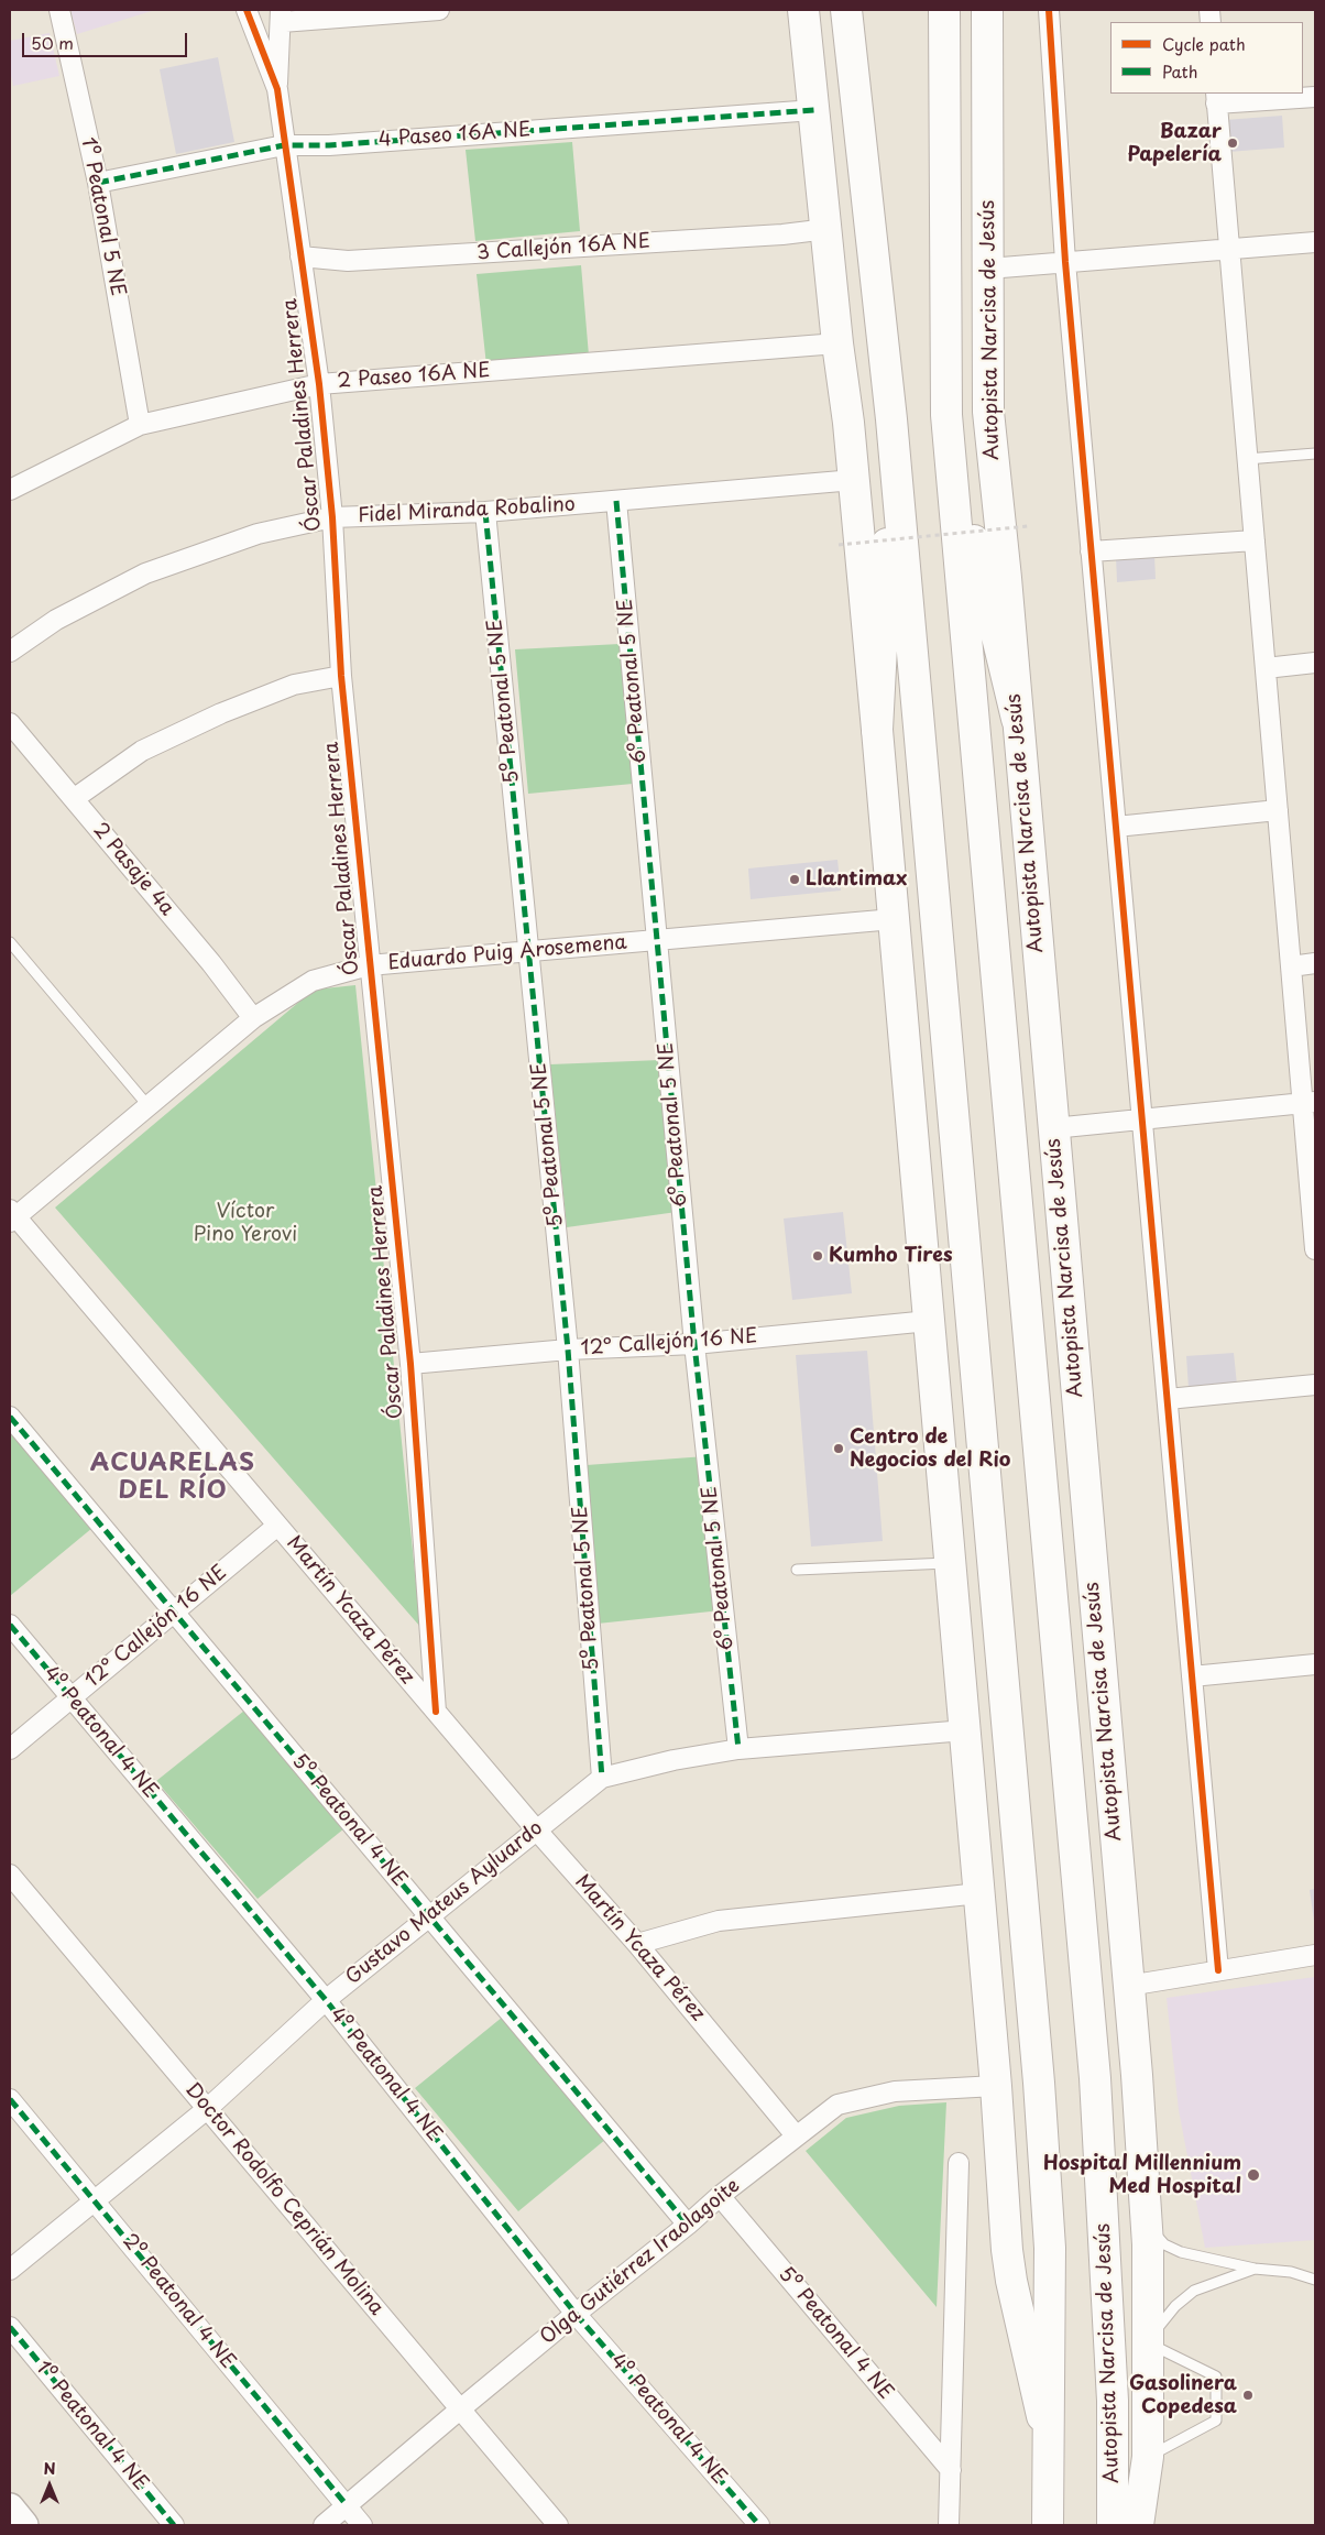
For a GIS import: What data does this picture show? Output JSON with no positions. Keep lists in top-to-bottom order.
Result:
{
  "streets": {
    "main road": ["Autopista Narcisa de Jesús"],
    "street": [
      "4 Paseo 16A NE",
      "1º Peatonal 5 NE",
      "3 Callejón 16A NE",
      "2 Paseo 16A NE",
      "Óscar Paladines Herrera",
      "Fidel Miranda Robalino",
      "6º Peatonal 5 NE",
      "5º Peatonal 5 NE",
      "2 Pasaje 4a",
      "Eduardo Puig Arosemena",
      "12° Callejón 16 NE",
      "Martín Ycaza Pérez",
      "4º Peatonal 4 NE",
      "5º Peatonal 4 NE",
      "Gustavo Mateus Ayluardo",
      "Doctor Rodolfo Ceprián Molina",
      "Olga Gutiérrez Iraolagoite",
      "2º Peatonal 4 NE",
      "1º Peatonal 4 NE"
    ]
  },
  "crossings": [
    ["4 Paseo 16A NE", "1º Peatonal 5 NE"],
    ["4 Paseo 16A NE", "Óscar Paladines Herrera"],
    ["1º Peatonal 5 NE", "2 Paseo 16A NE"],
    ["3 Callejón 16A NE", "Óscar Paladines Herrera"],
    ["2 Paseo 16A NE", "Óscar Paladines Herrera"],
    ["Óscar Paladines Herrera", "Fidel Miranda Robalino"],
    ["Óscar Paladines Herrera", "Eduardo Puig Arosemena"],
    ["Óscar Paladines Herrera", "12° Callejón 16 NE"],
    ["Óscar Paladines Herrera", "Martín Ycaza Pérez"],
    ["Fidel Miranda Robalino", "6º Peatonal 5 NE"],
    ["Fidel Miranda Robalino", "5º Peatonal 5 NE"],
    ["6º Peatonal 5 NE", "Eduardo Puig Arosemena"],
    ["6º Peatonal 5 NE", "12° Callejón 16 NE"],
    ["6º Peatonal 5 NE", "Gustavo Mateus Ayluardo"],
    ["5º Peatonal 5 NE", "Eduardo Puig Arosemena"],
    ["5º Peatonal 5 NE", "12° Callejón 16 NE"],
    ["5º Peatonal 5 NE", "Gustavo Mateus Ayluardo"],
    ["2 Pasaje 4a", "Eduardo Puig Arosemena"],
    ["Eduardo Puig Arosemena", "Martín Ycaza Pérez"],
    ["12° Callejón 16 NE", "Martín Ycaza Pérez"],
    ["12° Callejón 16 NE", "4º Peatonal 4 NE"],
    ["12° Callejón 16 NE", "5º Peatonal 4 NE"],
    ["Martín Ycaza Pérez", "Gustavo Mateus Ayluardo"],
    ["Martín Ycaza Pérez", "Olga Gutiérrez Iraolagoite"],
    ["4º Peatonal 4 NE", "Gustavo Mateus Ayluardo"],
    ["4º Peatonal 4 NE", "Olga Gutiérrez Iraolagoite"],
    ["5º Peatonal 4 NE", "Gustavo Mateus Ayluardo"],
    ["5º Peatonal 4 NE", "Olga Gutiérrez Iraolagoite"],
    ["Gustavo Mateus Ayluardo", "Doctor Rodolfo Ceprián Molina"],
    ["Gustavo Mateus Ayluardo", "2º Peatonal 4 NE"],
    ["Doctor Rodolfo Ceprián Molina", "Olga Gutiérrez Iraolagoite"],
    ["Olga Gutiérrez Iraolagoite", "2º Peatonal 4 NE"]
  ],
  "districts": ["ACUARELAS DEL RÍO"],
  "parks": ["Víctor Pino Yerovi"],
  "places": [
    "Bazar Papelería",
    "Llantimax",
    "Kumho Tires",
    "Centro de Negocios del Rio",
    "Hospital Millennium Med Hospital",
    "Gasolinera Copedesa"
  ],
  "legend": ["Cycle path", "Path"],
  "scale_bar": "50 m",
  "north": "top"
}
